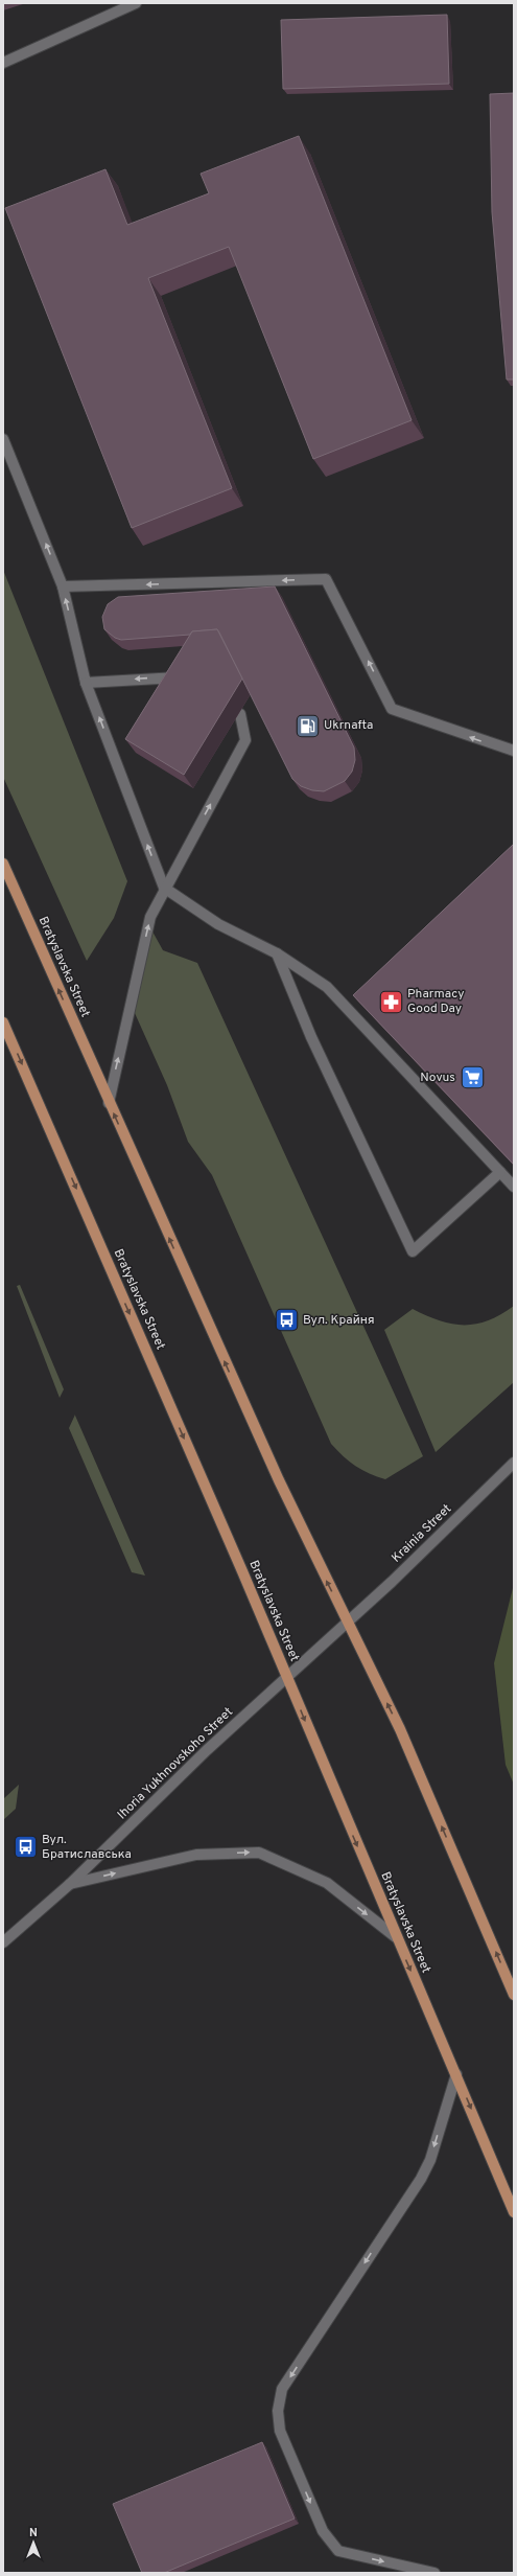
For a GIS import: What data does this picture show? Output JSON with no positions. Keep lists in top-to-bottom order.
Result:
{
  "streets": {
    "main road": ["Bratyslavska Street"],
    "street": ["Krainia Street", "Ihoria Yukhnovskoho Street"]
  },
  "crossings": [
    ["Bratyslavska Street", "Krainia Street"],
    ["Bratyslavska Street", "Ihoria Yukhnovskoho Street"],
    ["Krainia Street", "Ihoria Yukhnovskoho Street"]
  ],
  "places": {
    "fuel station": ["Ukrnafta"],
    "pharmacy": ["Pharmacy Good Day"],
    "supermarket": ["Novus"],
    "bus stop": ["Вул. Крайня", "Вул. Братиславська"]
  },
  "north": "top"
}
